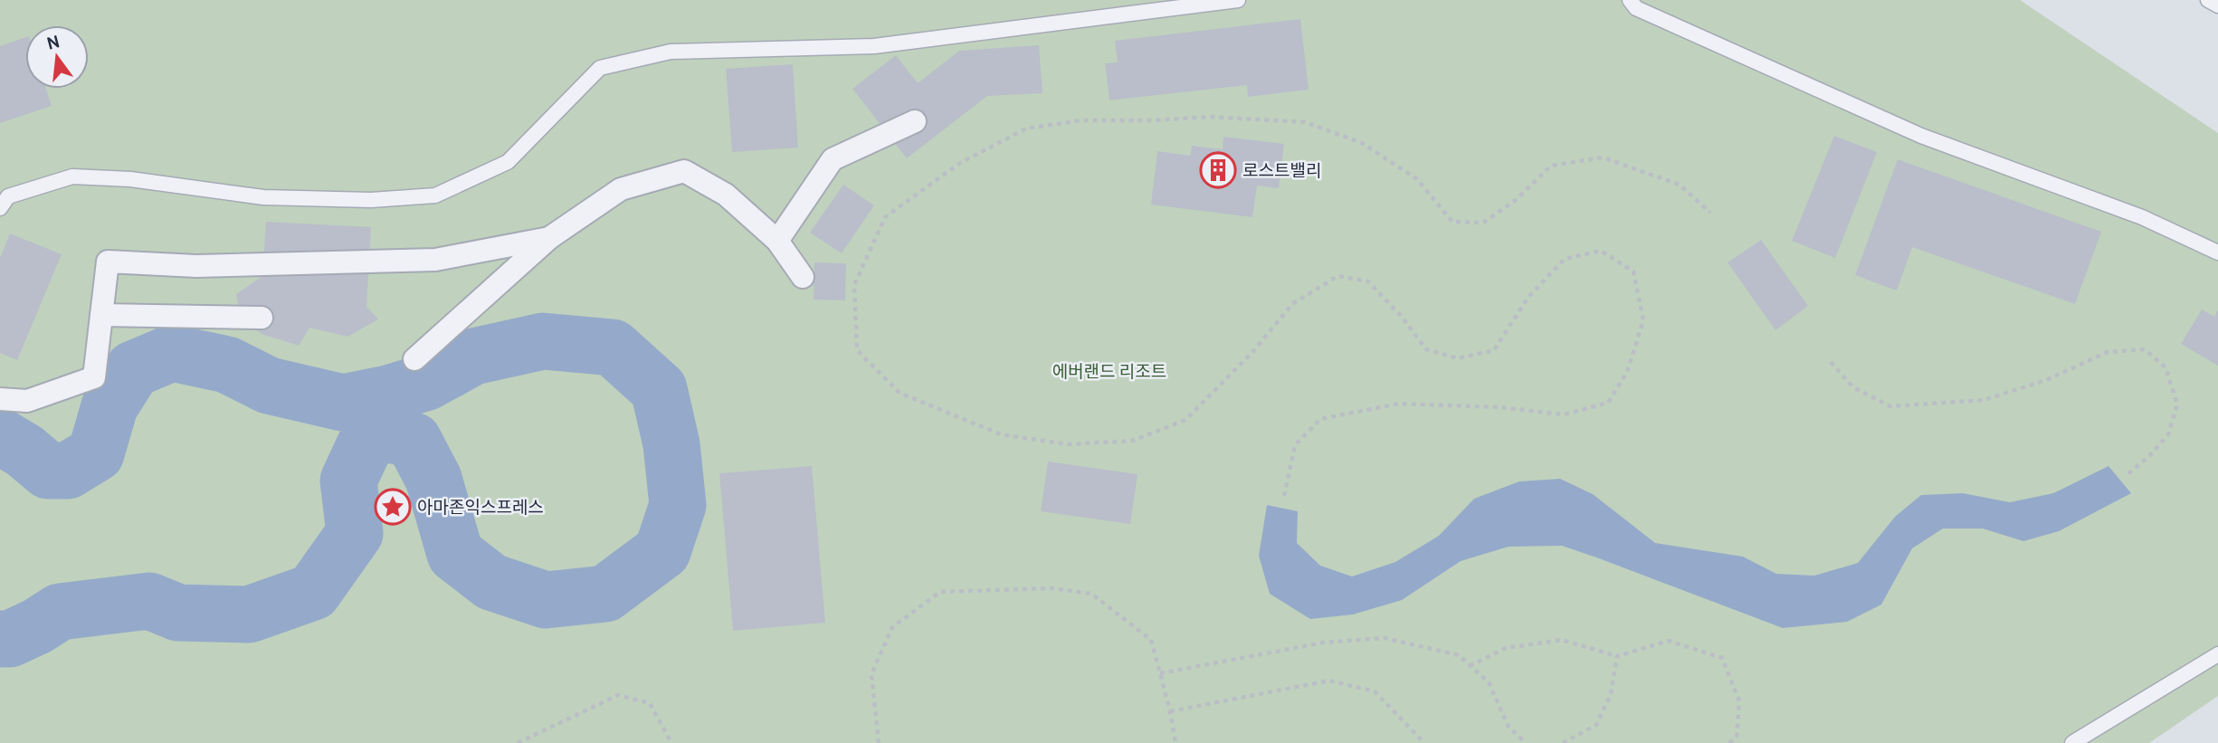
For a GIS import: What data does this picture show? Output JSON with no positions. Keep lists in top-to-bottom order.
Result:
{
  "parks": ["에버랜드 리조트"],
  "places": {
    "building": ["로스트밸리"],
    "place": ["아마존익스프레스"]
  },
  "north": "top"
}
